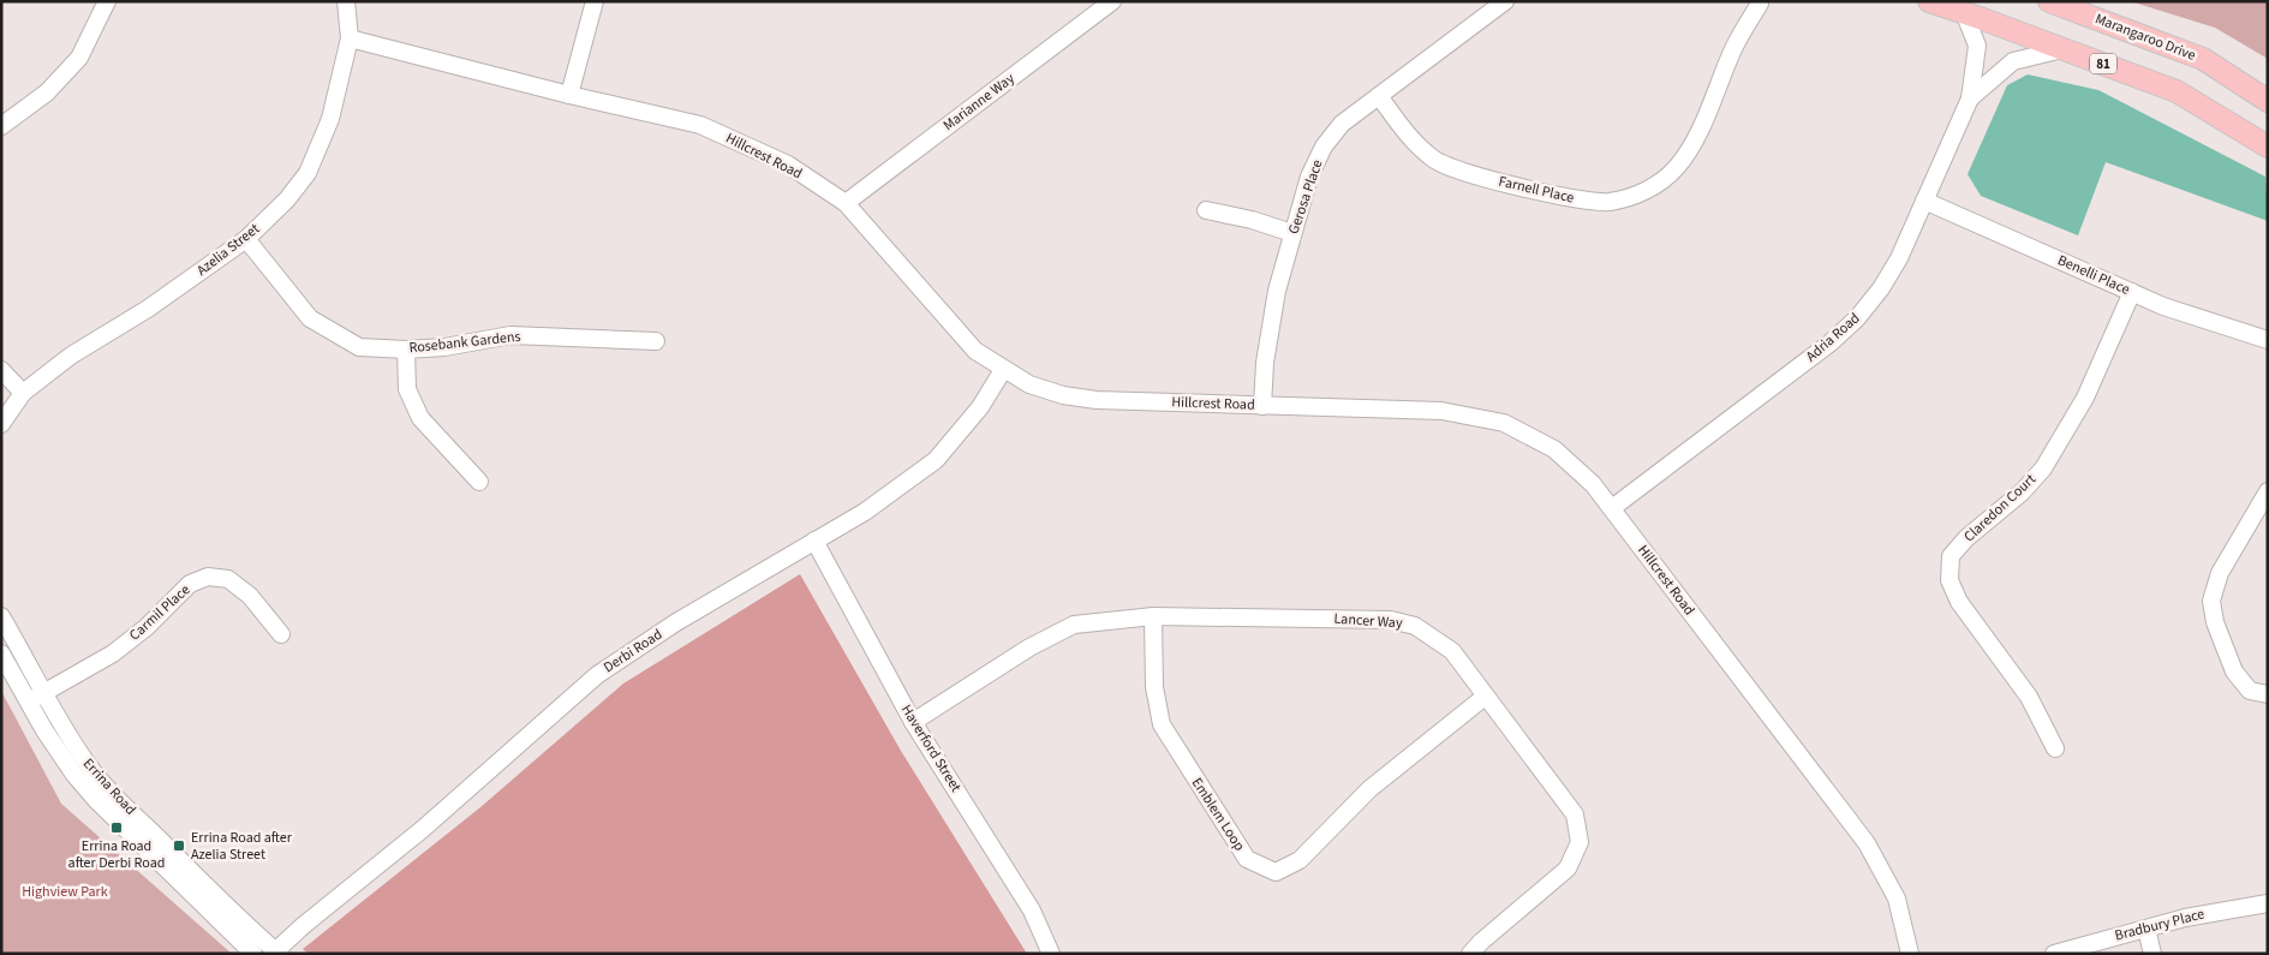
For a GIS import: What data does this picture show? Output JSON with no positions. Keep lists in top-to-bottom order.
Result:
{
  "streets": {
    "main road": ["Marangaroo Drive", "81"],
    "street": [
      "Marianne Way",
      "Hillcrest Road",
      "Farnell Place",
      "Gerosa Place",
      "Azelia Street",
      "Benelli Place",
      "Adria Road",
      "Rosebank Gardens",
      "Claredon Court",
      "Carmil Place",
      "Lancer Way",
      "Derbi Road",
      "Haverford Street",
      "Errina Road",
      "Emblem Loop",
      "Bradbury Place"
    ]
  },
  "crossings": [
    ["81", "Adria Road"],
    ["Marianne Way", "Hillcrest Road"],
    ["Hillcrest Road", "Gerosa Place"],
    ["Hillcrest Road", "Azelia Street"],
    ["Hillcrest Road", "Adria Road"],
    ["Hillcrest Road", "Derbi Road"],
    ["Farnell Place", "Gerosa Place"],
    ["Azelia Street", "Rosebank Gardens"],
    ["Benelli Place", "Adria Road"],
    ["Benelli Place", "Claredon Court"],
    ["Carmil Place", "Errina Road"],
    ["Lancer Way", "Haverford Street"],
    ["Lancer Way", "Emblem Loop"],
    ["Derbi Road", "Haverford Street"],
    ["Derbi Road", "Errina Road"]
  ],
  "parks": ["Highview Park"],
  "places": {
    "transit": ["Errina Road after Derbi Road", "Errina Road after Azelia Street"]
  }
}
